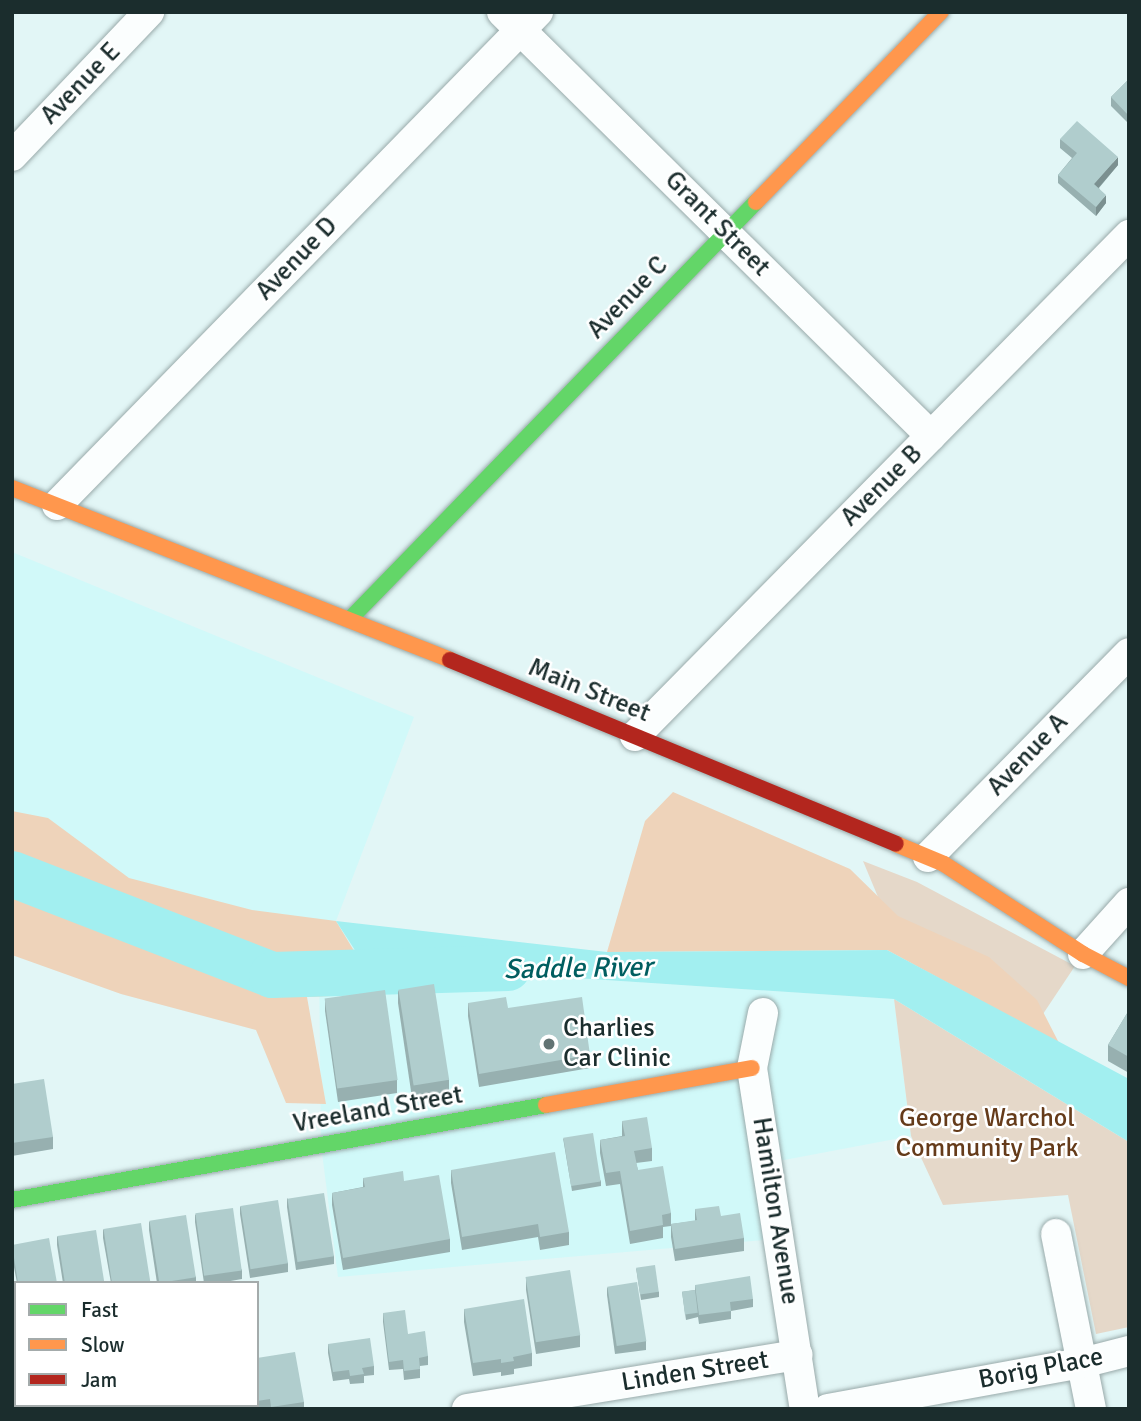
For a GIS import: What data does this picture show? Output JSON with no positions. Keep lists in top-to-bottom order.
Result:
{
  "streets": {
    "street": [
      "Avenue E",
      "Grant Street",
      "Avenue D",
      "Avenue C",
      "Avenue B",
      "Main Street",
      "Avenue A",
      "Vreeland Street",
      "Hamilton Avenue",
      "Borig Place",
      "Linden Street"
    ]
  },
  "crossings": [
    ["Grant Street", "Avenue D"],
    ["Grant Street", "Avenue C"],
    ["Grant Street", "Avenue B"],
    ["Avenue D", "Main Street"],
    ["Avenue C", "Main Street"],
    ["Avenue B", "Main Street"],
    ["Main Street", "Avenue A"],
    ["Vreeland Street", "Hamilton Avenue"],
    ["Hamilton Avenue", "Linden Street"]
  ],
  "water": ["Saddle River"],
  "parks": ["George Warchol Community Park"],
  "places": ["Charlies Car Clinic"],
  "legend": ["Fast", "Slow", "Jam"]
}
